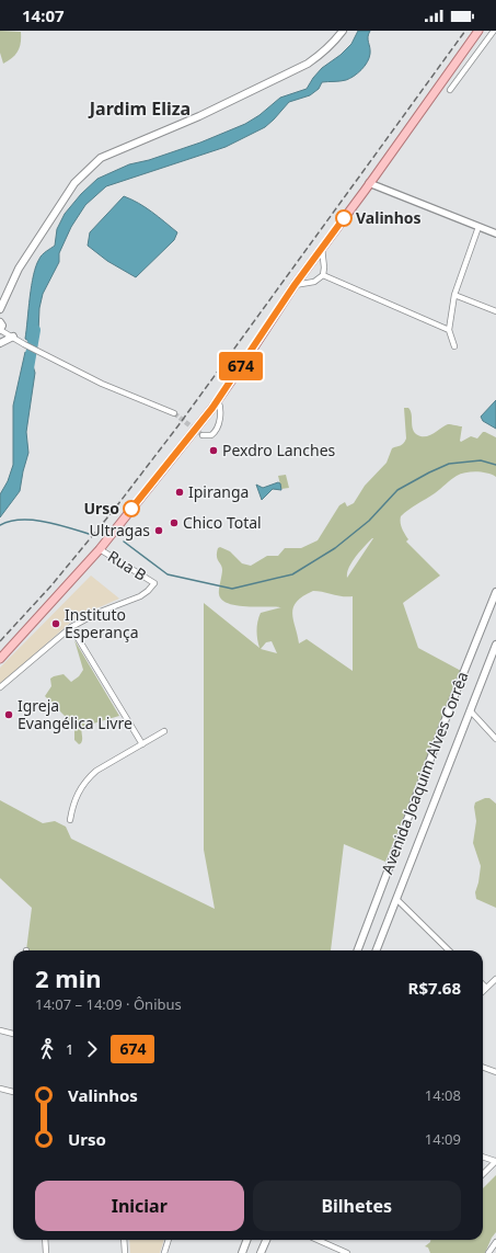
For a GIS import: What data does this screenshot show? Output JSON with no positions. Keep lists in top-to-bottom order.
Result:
{
  "streets": {
    "main road": ["Avenida Joaquim Alves Corrêa"],
    "street": ["Rua B"]
  },
  "districts": ["Jardim Eliza"],
  "places": [
    "Valinhos",
    "Pexdro Lanches",
    "Ipiranga",
    "Urso",
    "Chico Total",
    "Ultragas",
    "Instituto Esperança",
    "Igreja Evangélica Livre"
  ],
  "lines": ["bus line 674"],
  "page": {
    "status": "14:07",
    "on_map": "674",
    "heading": ["2 min", "14:07 – 14:09 · Ônibus", "R$7.68"],
    "legs": ["1", "674"],
    "list": [
      {
        "name": "Valinhos",
        "value": "14:08"
      },
      {
        "name": "Urso",
        "value": "14:09"
      }
    ],
    "buttons": ["Iniciar", "Bilhetes"]
  }
}
